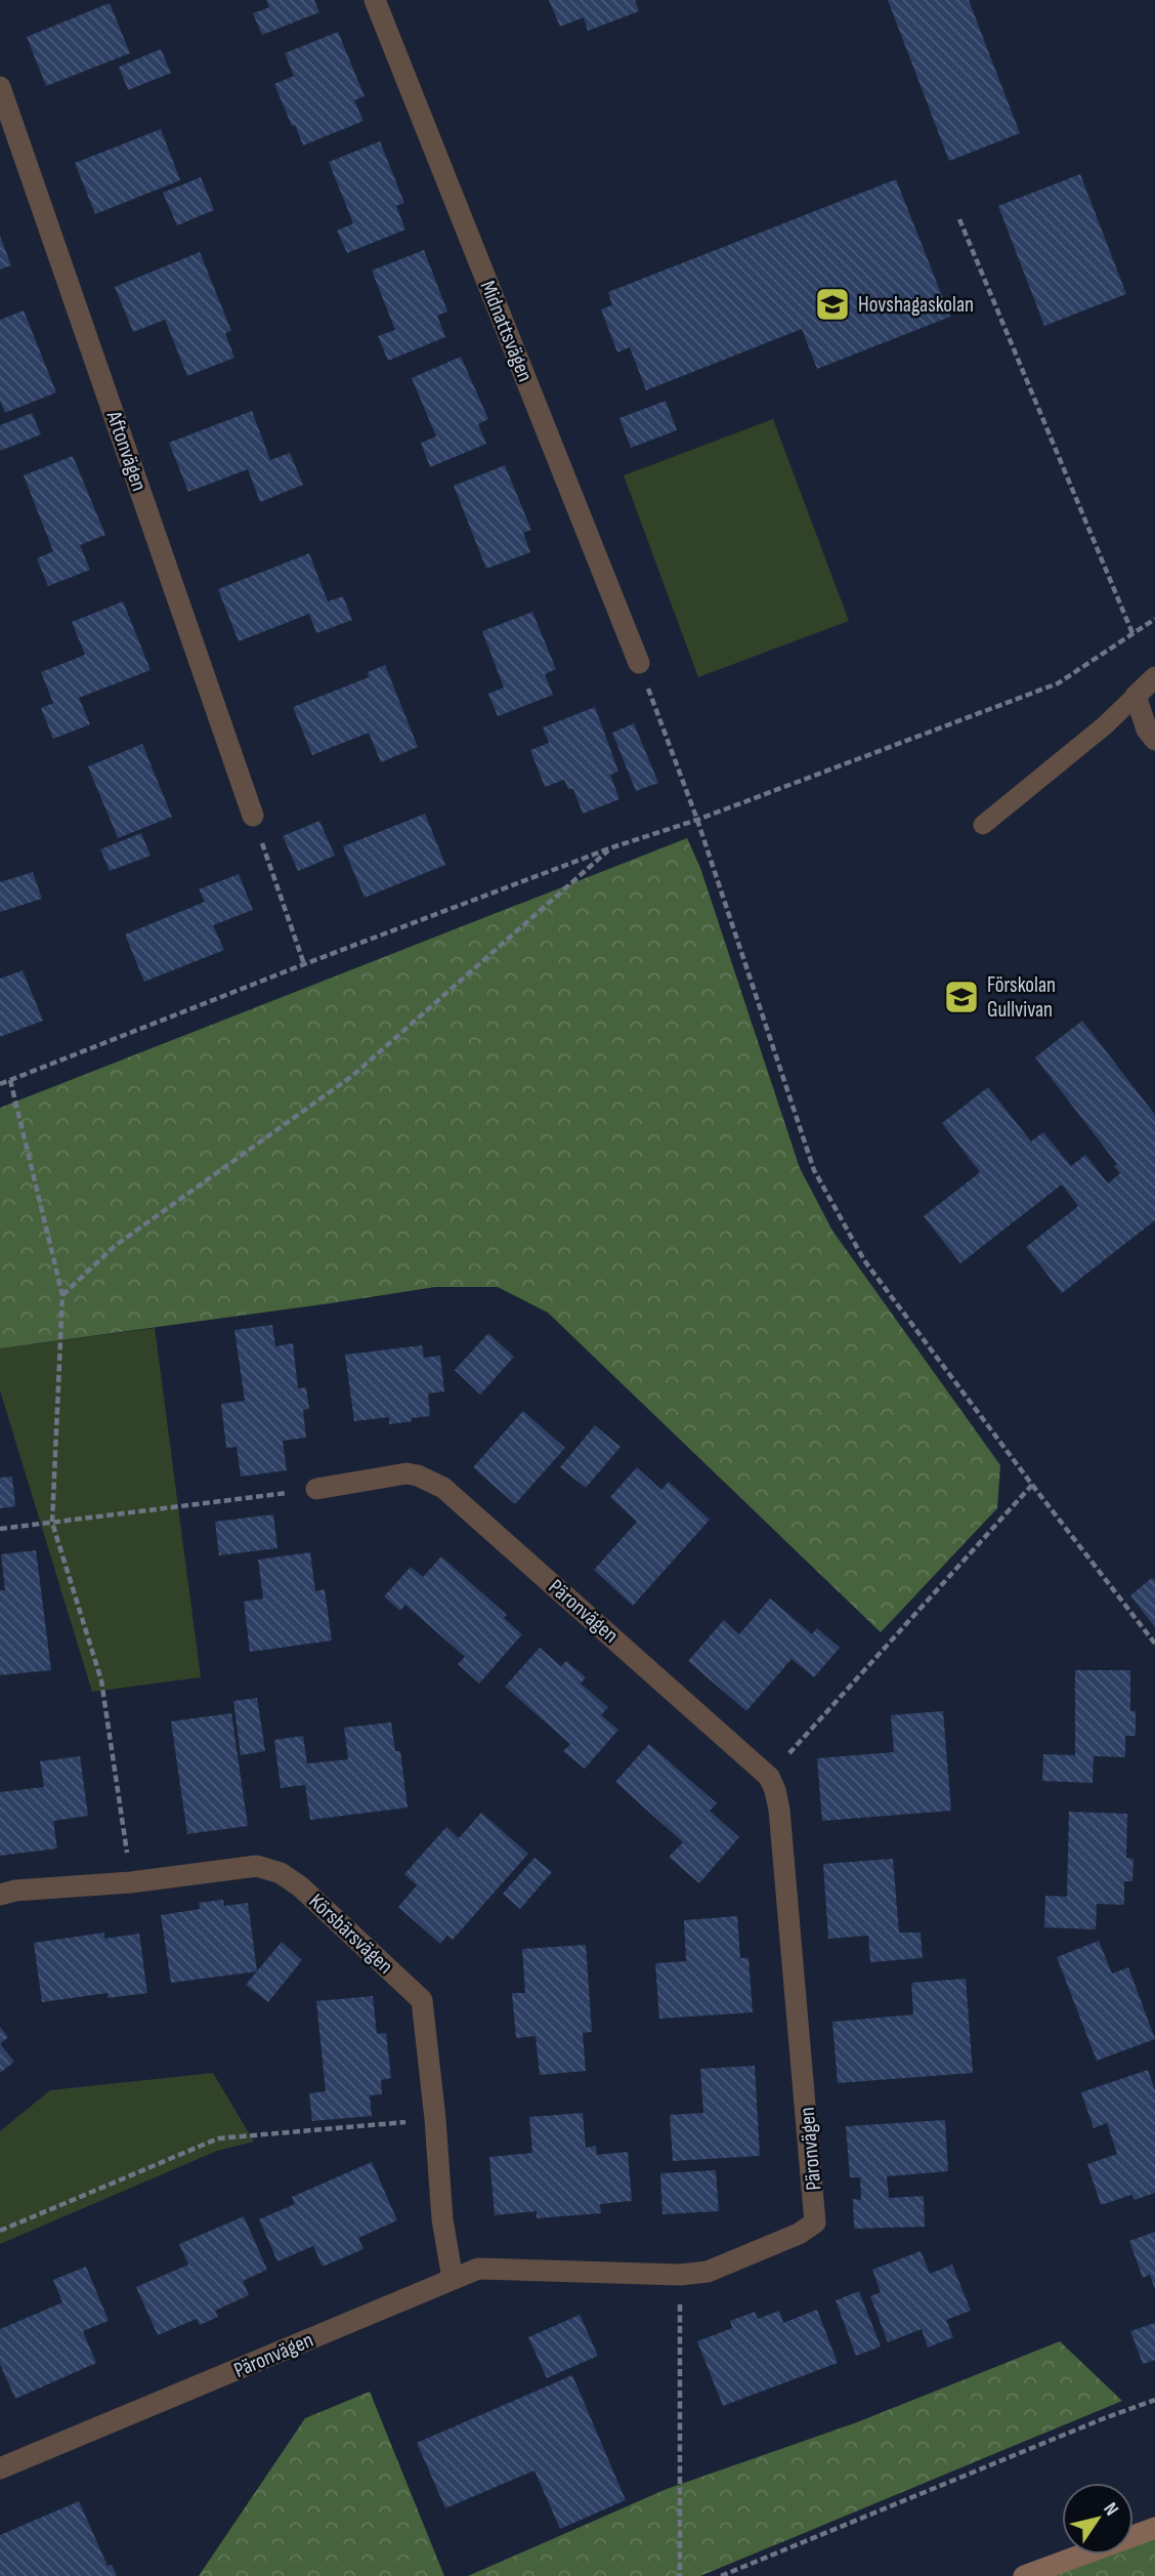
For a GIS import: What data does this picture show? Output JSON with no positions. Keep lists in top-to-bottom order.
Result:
{
  "streets": {
    "street": [
      "Midnattsvägen",
      "Aftonvägen",
      "Päronvägen",
      "Körsbärsvägen"
    ]
  },
  "crossings": [
    ["Päronvägen", "Körsbärsvägen"]
  ],
  "places": {
    "school or university": ["Hovshagaskolan", "Förskolan Gullvivan"]
  },
  "north": "top right"
}
